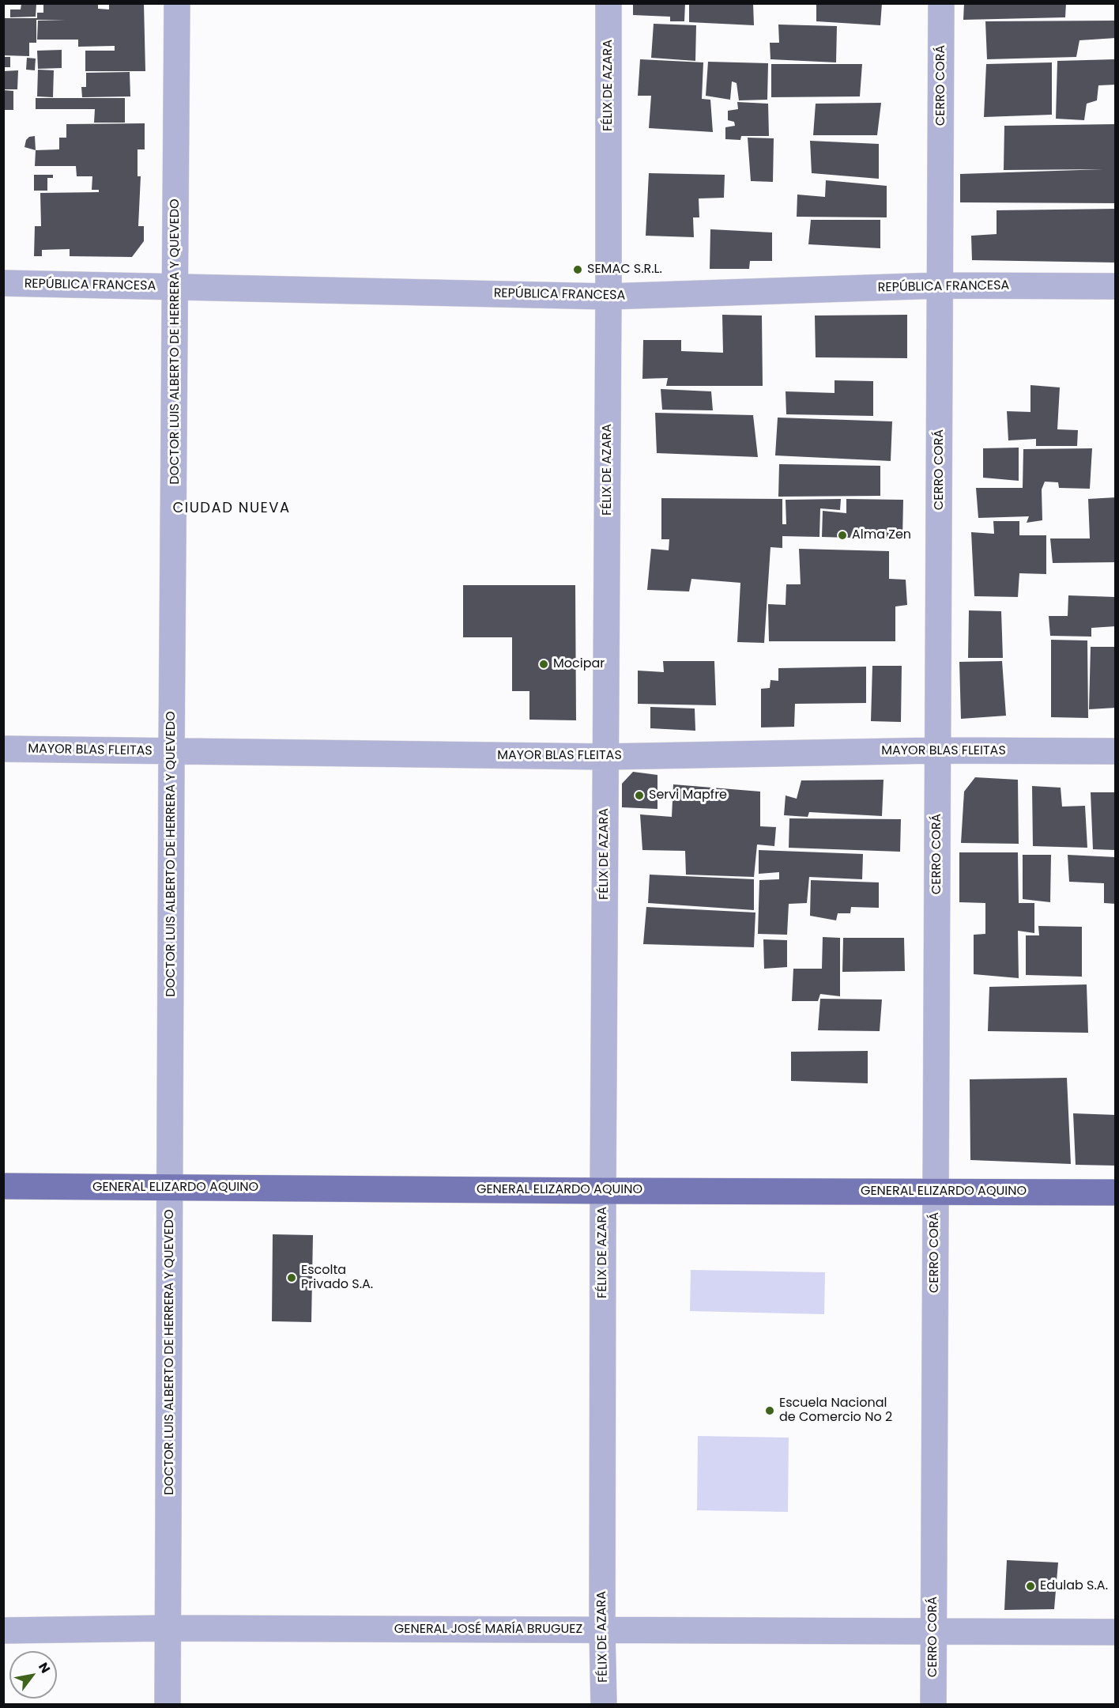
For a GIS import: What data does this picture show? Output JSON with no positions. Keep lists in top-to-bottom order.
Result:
{
  "streets": {
    "main road": ["GENERAL ELIZARDO AQUINO"],
    "street": [
      "FÉLIX DE AZARA",
      "CERRO CORÁ",
      "REPÚBLICA FRANCESA",
      "DOCTOR LUIS ALBERTO DE HERRERA Y QUEVEDO",
      "MAYOR BLAS FLEITAS",
      "GENERAL JOSÉ MARÍA BRUGUEZ"
    ]
  },
  "crossings": [
    ["FÉLIX DE AZARA", "REPÚBLICA FRANCESA"],
    ["FÉLIX DE AZARA", "MAYOR BLAS FLEITAS"],
    ["FÉLIX DE AZARA", "GENERAL ELIZARDO AQUINO"],
    ["FÉLIX DE AZARA", "GENERAL JOSÉ MARÍA BRUGUEZ"],
    ["CERRO CORÁ", "REPÚBLICA FRANCESA"],
    ["CERRO CORÁ", "MAYOR BLAS FLEITAS"],
    ["CERRO CORÁ", "GENERAL ELIZARDO AQUINO"],
    ["CERRO CORÁ", "GENERAL JOSÉ MARÍA BRUGUEZ"],
    ["REPÚBLICA FRANCESA", "DOCTOR LUIS ALBERTO DE HERRERA Y QUEVEDO"],
    ["DOCTOR LUIS ALBERTO DE HERRERA Y QUEVEDO", "MAYOR BLAS FLEITAS"],
    ["DOCTOR LUIS ALBERTO DE HERRERA Y QUEVEDO", "GENERAL ELIZARDO AQUINO"],
    ["DOCTOR LUIS ALBERTO DE HERRERA Y QUEVEDO", "GENERAL JOSÉ MARÍA BRUGUEZ"]
  ],
  "districts": ["CIUDAD NUEVA"],
  "places": [
    "SEMAC S.R.L.",
    "Alma Zen",
    "Mocipar",
    "Servi Mapfre",
    "Escolta Privado S.A.",
    "Escuela Nacional de Comercio No 2",
    "Edulab S.A."
  ],
  "north": "top right"
}
